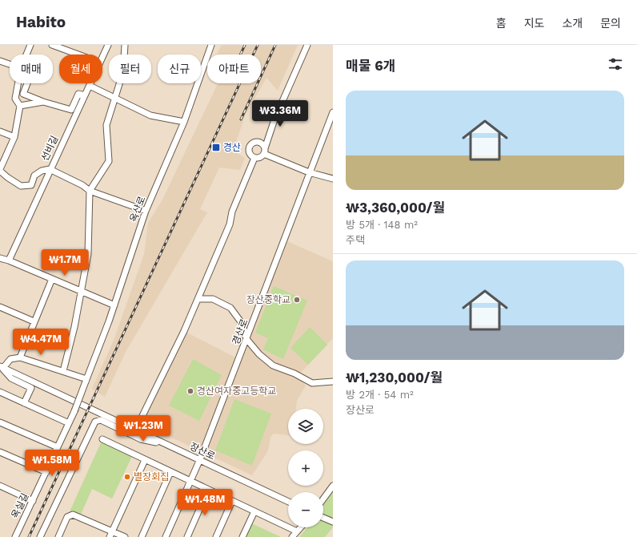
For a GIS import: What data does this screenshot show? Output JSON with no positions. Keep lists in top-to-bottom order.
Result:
{
  "streets": {
    "street": [
      "선비길",
      "옥산로",
      "경산로",
      "장산로",
      "옥실길"
    ]
  },
  "crossings": [
    ["옥산로", "옥실길"],
    ["경산로", "장산로"]
  ],
  "places": {
    "transit": ["경산"],
    "other": ["장산중학교", "경산여자중고등학교", "별장회집"]
  },
  "page": {
    "header": "Habito",
    "nav": [
      "홈",
      "지도",
      "소개",
      "문의"
    ],
    "heading": "매물 6개",
    "chip": [
      "매매",
      "월세",
      "필터",
      "신규",
      "아파트"
    ],
    "list": [
      {
        "name": "₩3,360,000/월",
        "note": "방 5개 · 148 m² · 주택"
      },
      {
        "name": "₩1,230,000/월",
        "note": "방 2개 · 54 m² · 장산로"
      }
    ],
    "price": [
      "₩3.36M",
      "₩1.7M",
      "₩4.47M",
      "₩1.23M",
      "₩1.58M",
      "₩1.48M"
    ],
    "map_buttons": ["+", "−"]
  }
}
